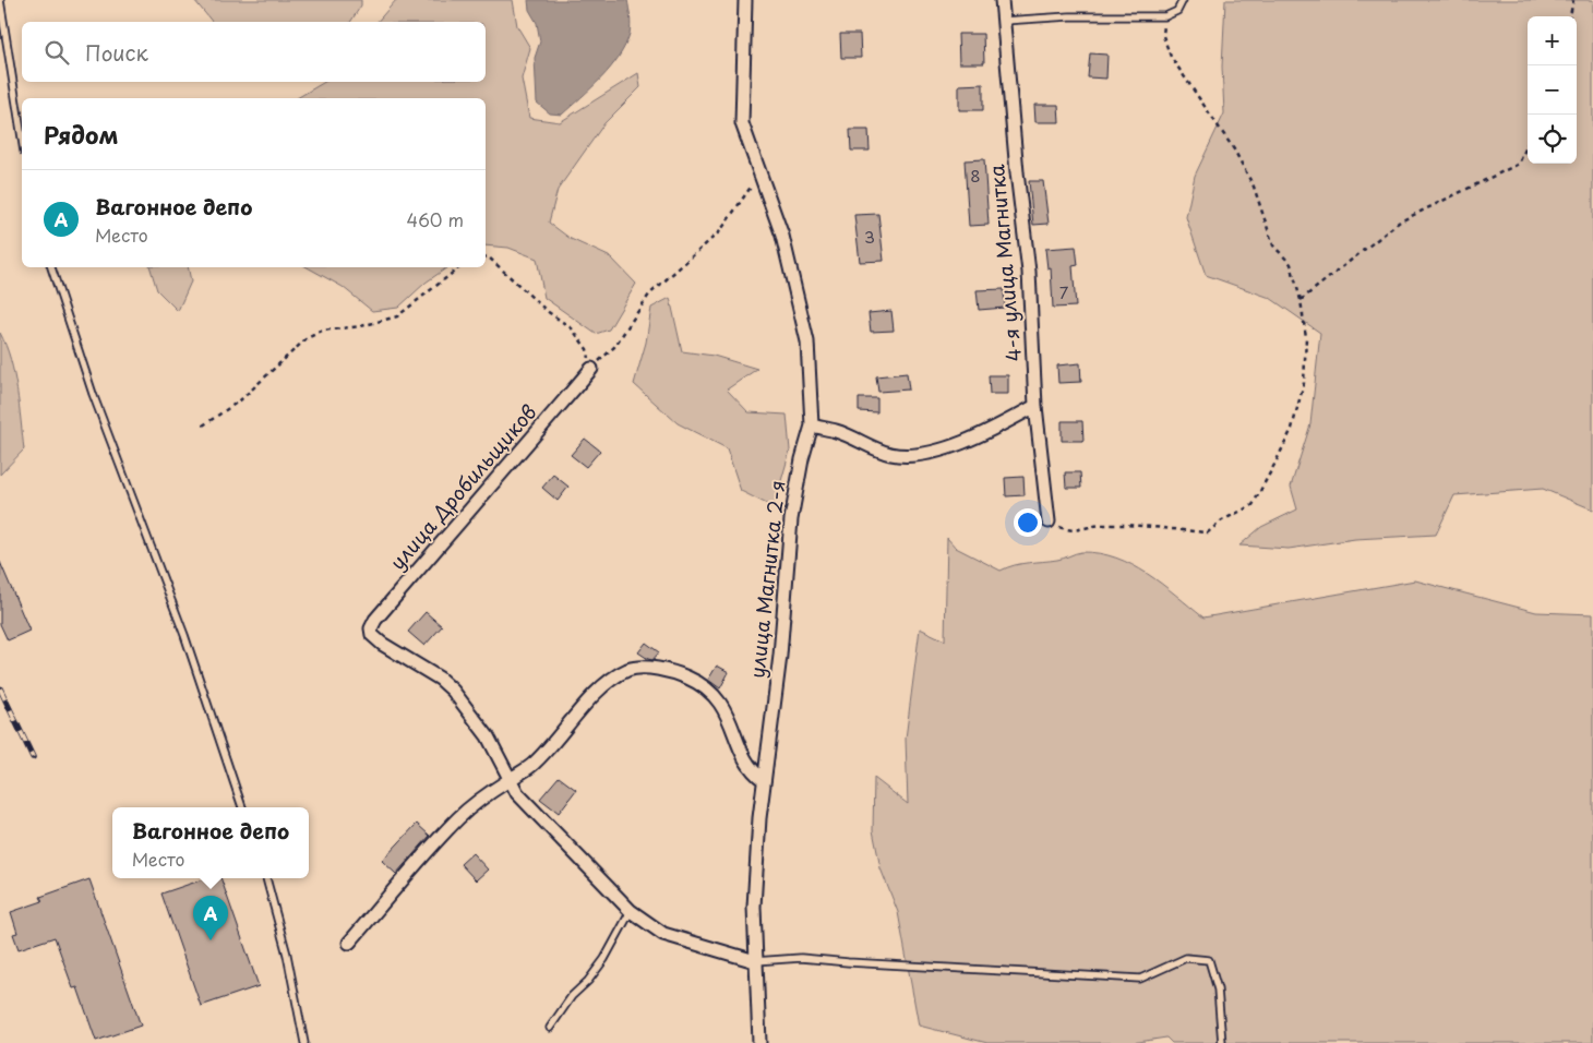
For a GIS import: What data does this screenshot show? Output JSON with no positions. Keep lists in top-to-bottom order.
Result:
{
  "streets": {
    "street": ["4-я улица Магнитка", "улица Дробильщиков", "улица Магнитка 2-я"]
  },
  "house_numbers": ["8", "3", "7"],
  "page": {
    "map_buttons": ["+", "−"],
    "search": "Поиск",
    "heading": "Рядом",
    "list": [
      {
        "mark": "A",
        "name": "Вагонное депо",
        "note": "Место",
        "value": "460 m"
      }
    ],
    "popup": ["Вагонное депо", "Место"],
    "pins": "A"
  }
}
